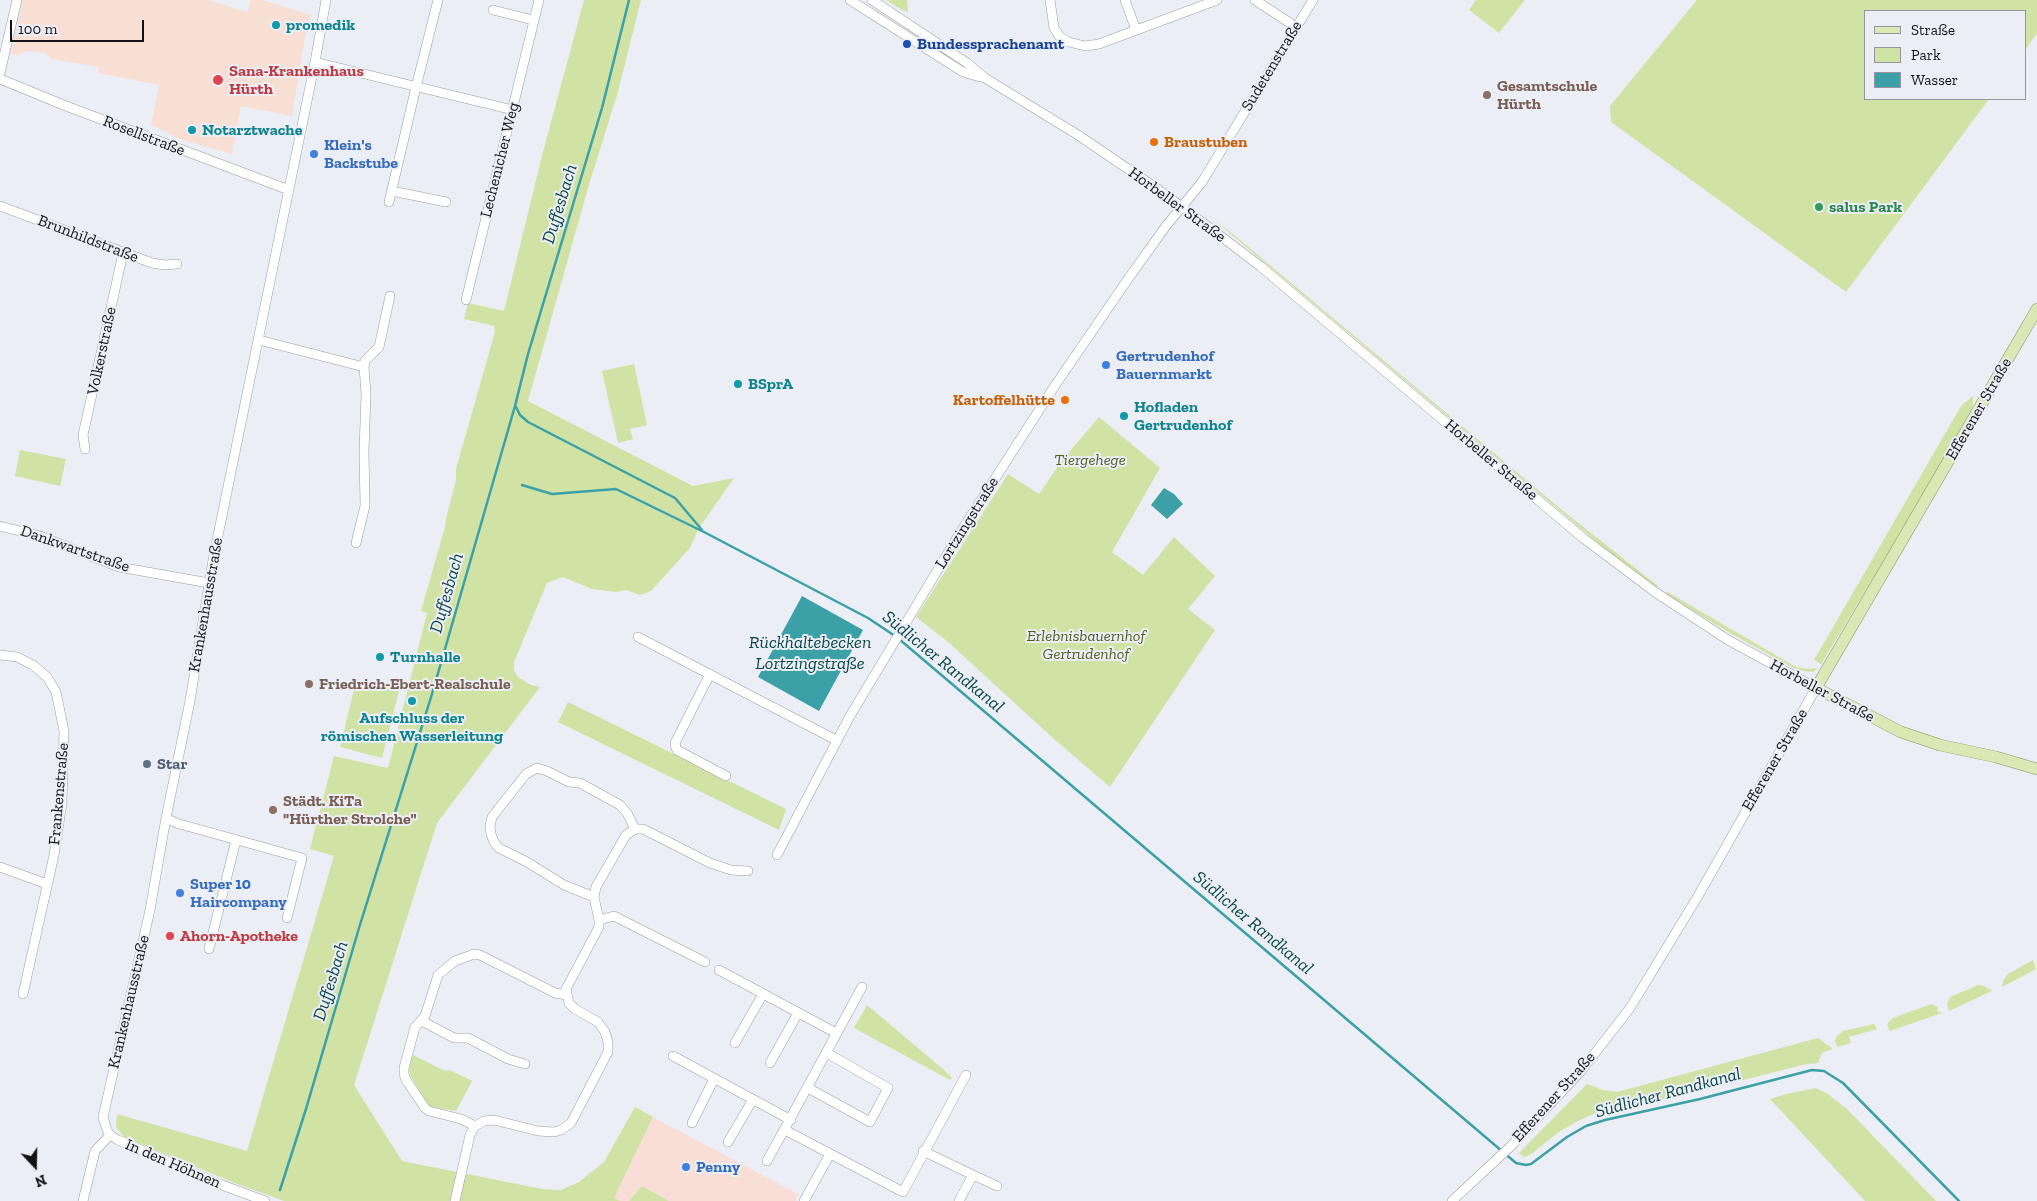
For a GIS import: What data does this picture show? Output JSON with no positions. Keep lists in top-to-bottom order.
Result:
{
  "streets": {
    "main road": ["Horbeller Straße", "Efferener Straße"],
    "street": [
      "Sudetenstraße",
      "Rosellstraße",
      "Lechenicher Weg",
      "Brunhildstraße",
      "Volkerstraße",
      "Lortzingstraße",
      "Dankwartstraße",
      "Krankenhausstraße",
      "Frankenstraße",
      "In den Höhnen"
    ]
  },
  "crossings": [
    ["Sudetenstraße", "Horbeller Straße"],
    ["Sudetenstraße", "Lortzingstraße"],
    ["Rosellstraße", "Krankenhausstraße"],
    ["Horbeller Straße", "Efferener Straße"],
    ["Horbeller Straße", "Lortzingstraße"],
    ["Brunhildstraße", "Volkerstraße"],
    ["Dankwartstraße", "Krankenhausstraße"],
    ["Krankenhausstraße", "In den Höhnen"]
  ],
  "water": ["Duffesbach", "Rückhaltebecken Lortzingstraße", "Südlicher Randkanal"],
  "parks": ["Tiergehege", "Erlebnisbauernhof Gertrudenhof"],
  "places": [
    "promedik",
    "Bundessprachenamt",
    "Sana-Krankenhaus Hürth",
    "Gesamtschule Hürth",
    "Notarztwache",
    "Braustuben",
    "Klein's Backstube",
    "salus Park",
    "Gertrudenhof Bauernmarkt",
    "BSprA",
    "Kartoffelhütte",
    "Hofladen Gertrudenhof",
    "Turnhalle",
    "Friedrich-Ebert-Realschule",
    "Aufschluss der römischen Wasserleitung",
    "Star",
    "Städt. KiTa \"Hürther Strolche\"",
    "Super 10 Haircompany",
    "Ahorn-Apotheke",
    "Penny"
  ],
  "legend": ["Straße", "Park", "Wasser"],
  "scale_bar": "100 m",
  "north": "bottom"
}
